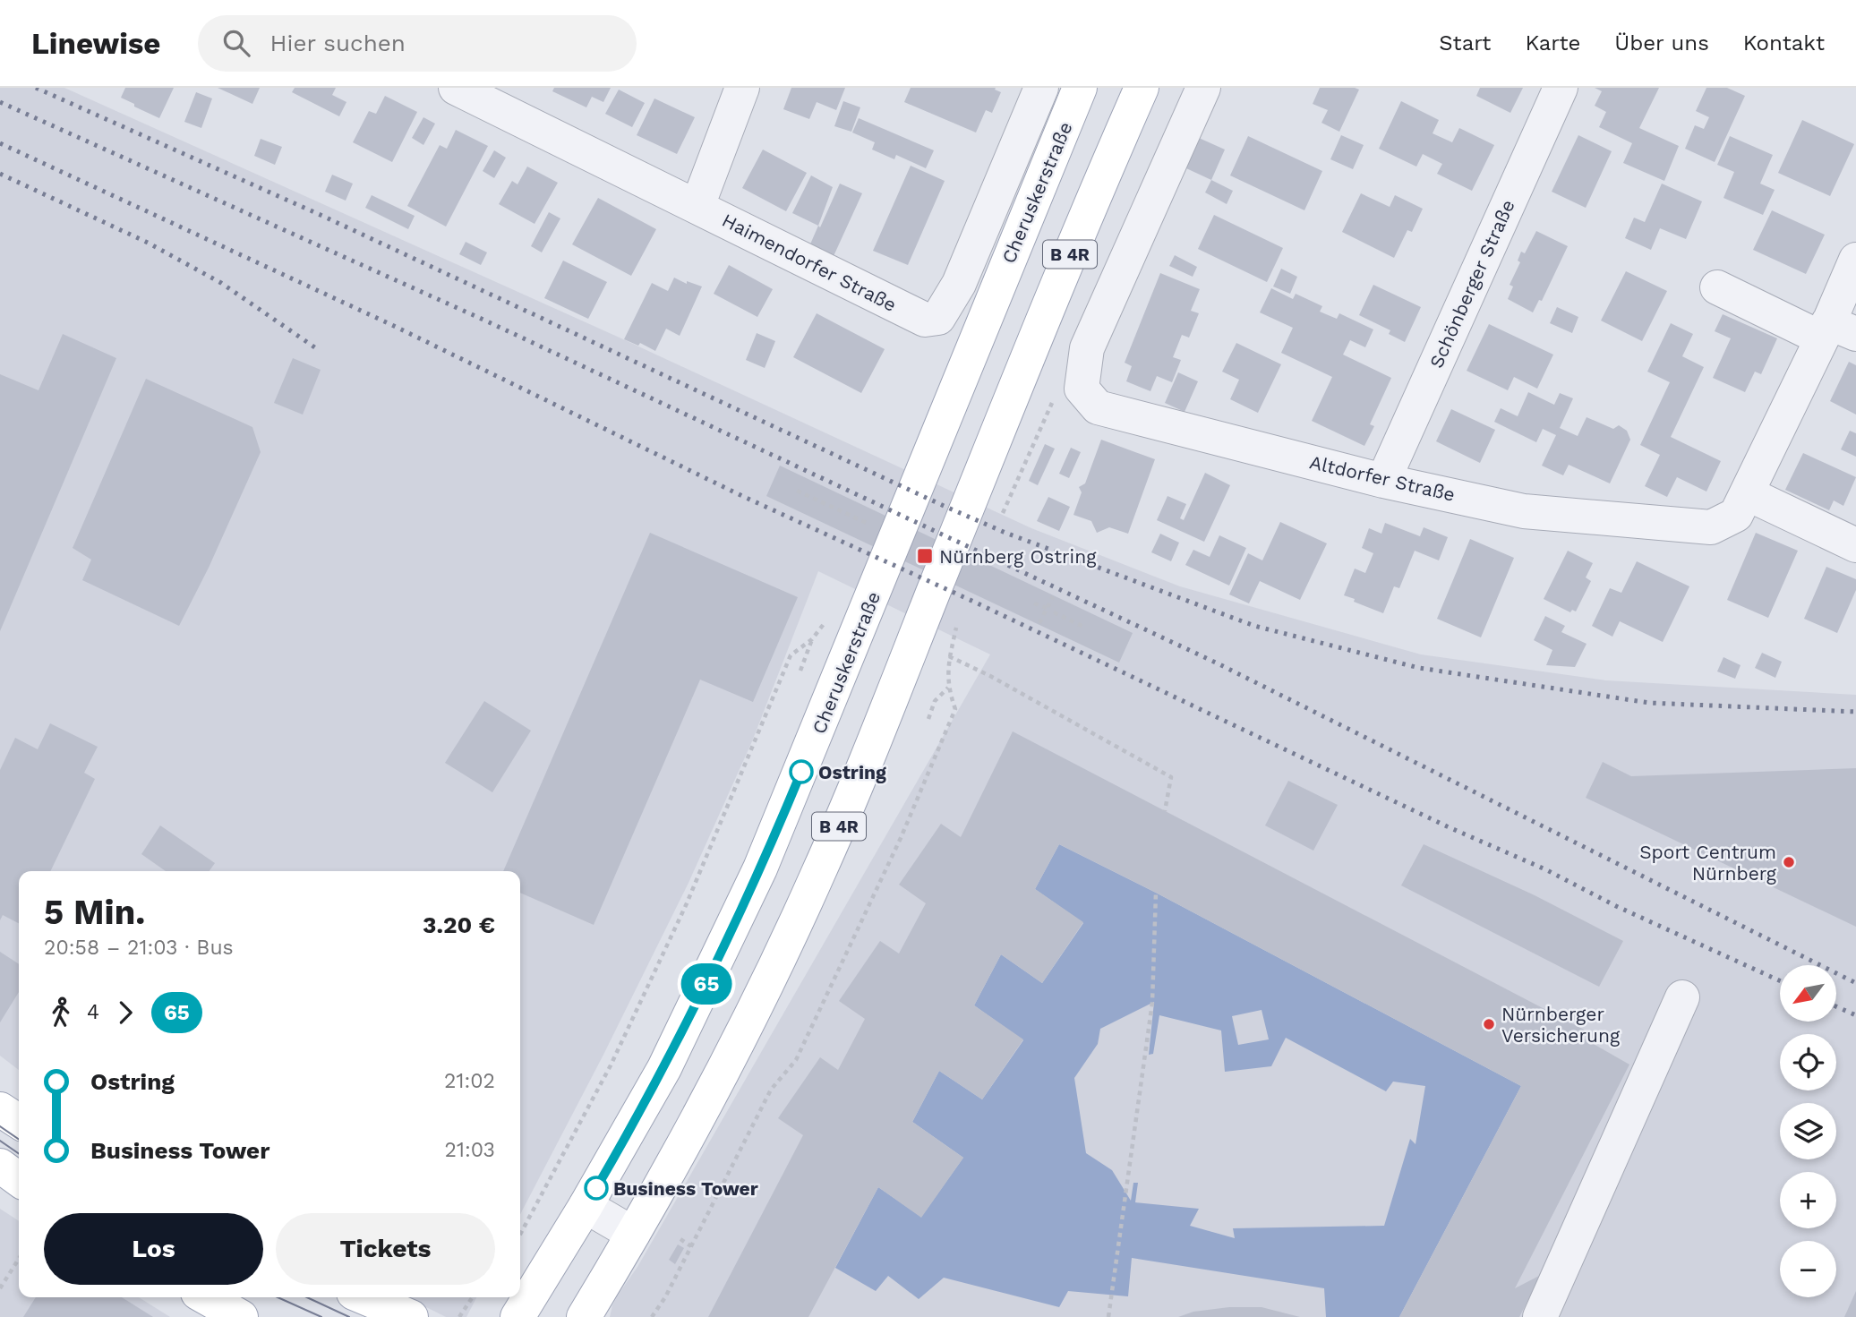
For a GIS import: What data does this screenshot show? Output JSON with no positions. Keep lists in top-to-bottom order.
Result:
{
  "streets": {
    "main road": ["Cheruskerstraße", "B 4R"],
    "street": ["Haimendorfer Straße", "Schönberger Straße", "Altdorfer Straße"]
  },
  "crossings": [
    ["Schönberger Straße", "Altdorfer Straße"]
  ],
  "places": {
    "transit": ["Nürnberg Ostring"],
    "other": [
      "Ostring",
      "Sport Centrum Nürnberg",
      "Nürnberger Versicherung",
      "Business Tower"
    ]
  },
  "lines": ["bus line 65"],
  "north": "bottom left",
  "page": {
    "header": "Linewise",
    "search": "Hier suchen",
    "nav": [
      "Start",
      "Karte",
      "Über uns",
      "Kontakt"
    ],
    "on_map": "65",
    "heading": ["5 Min.", "20:58 – 21:03 · Bus", "3.20 €"],
    "map_buttons": ["+", "−"],
    "legs": ["4", "65"],
    "list": [
      {
        "name": "Ostring",
        "value": "21:02"
      },
      {
        "name": "Business Tower",
        "value": "21:03"
      }
    ],
    "buttons": ["Los", "Tickets"]
  }
}
